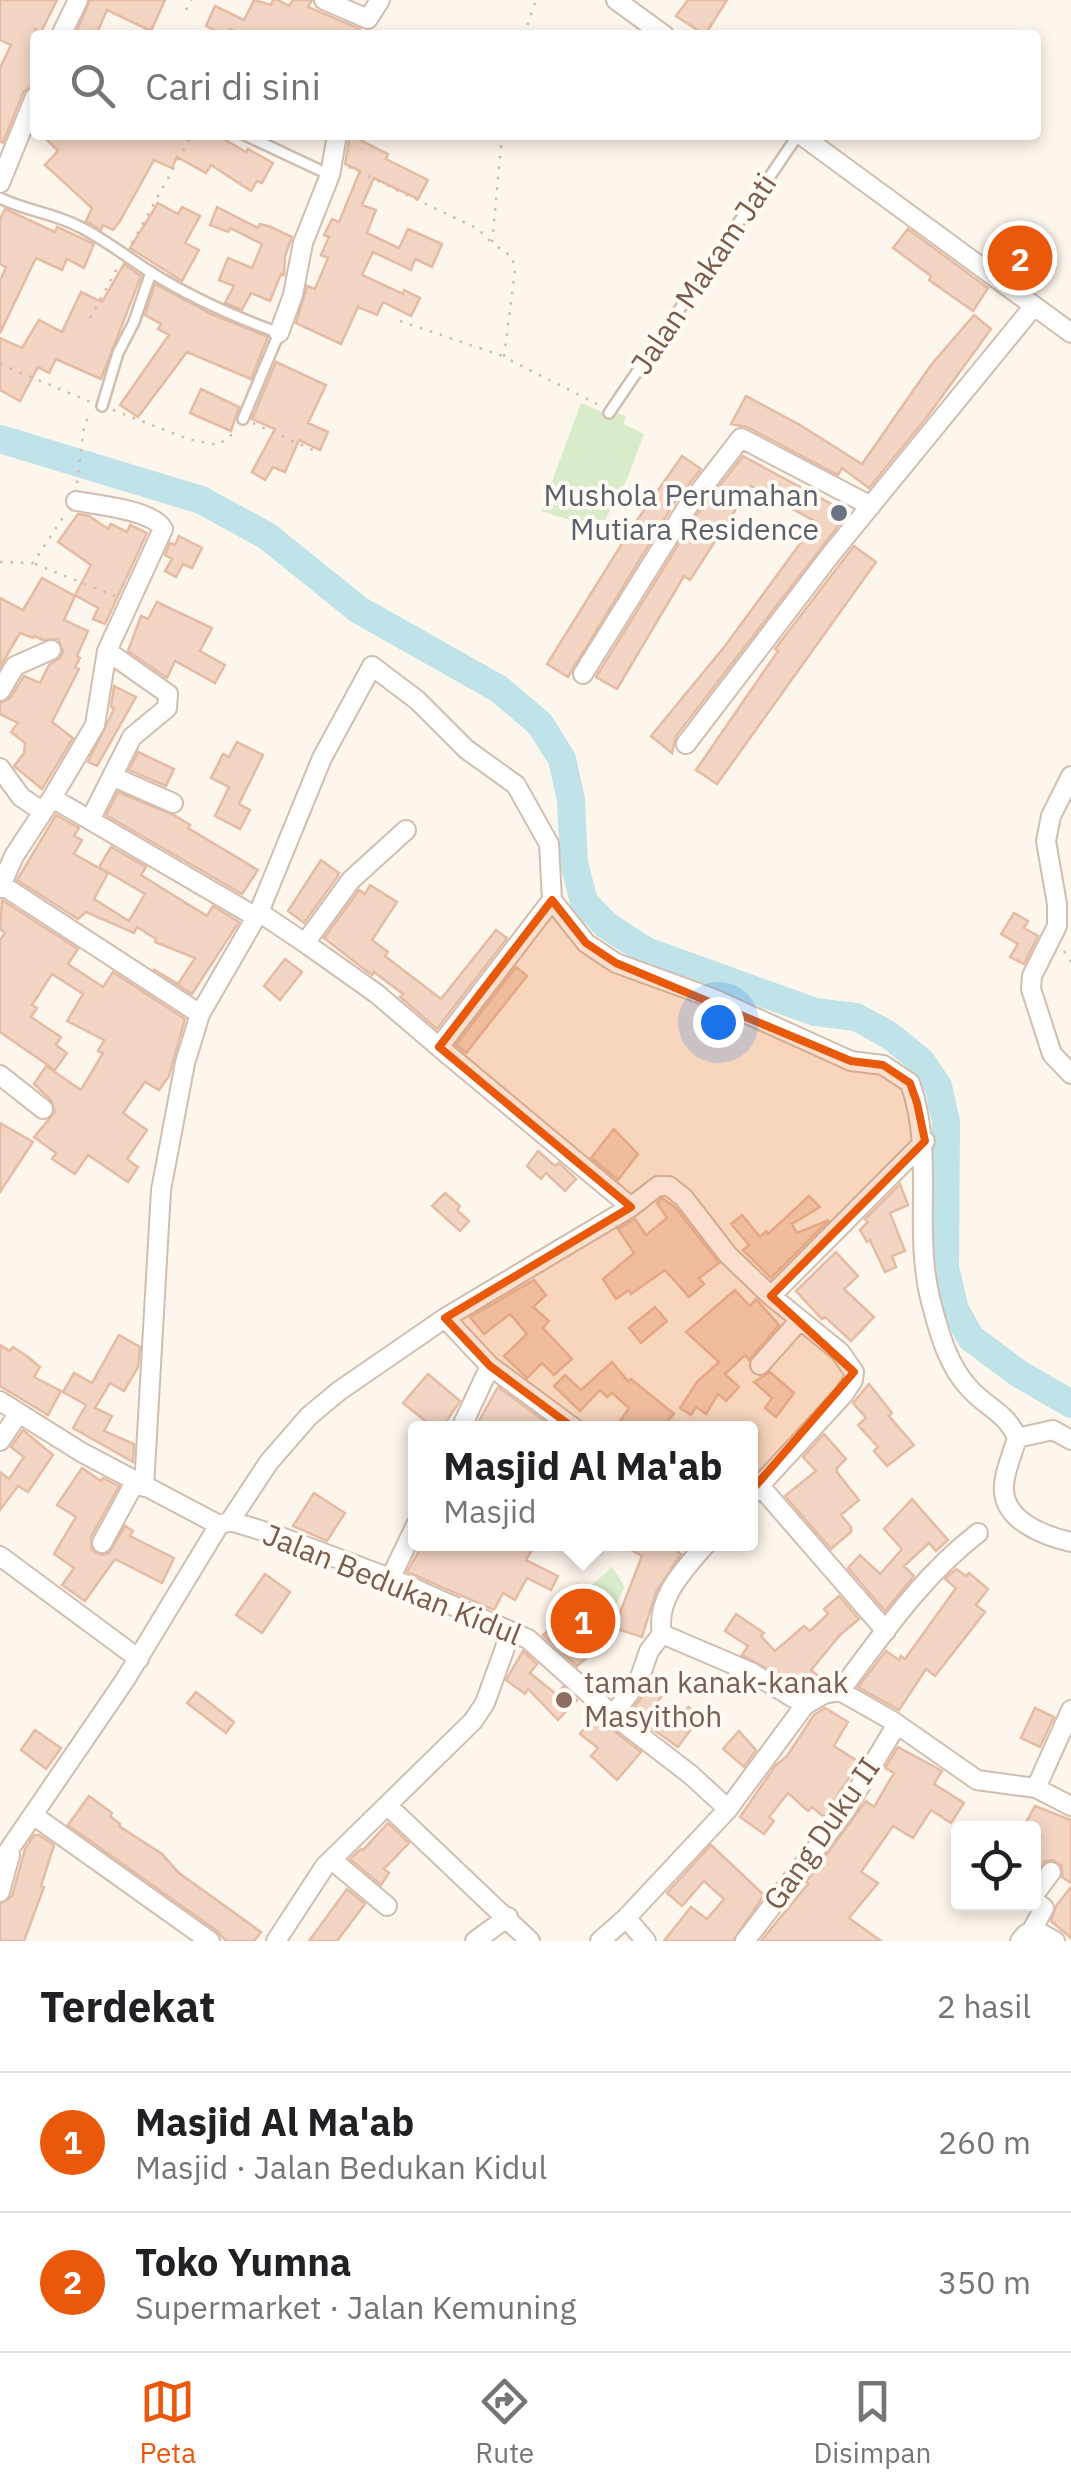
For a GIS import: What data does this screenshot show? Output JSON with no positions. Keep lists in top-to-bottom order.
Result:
{
  "streets": {
    "street": ["Jalan Bedukan Kidul", "Gang Duku II"],
    "lane": ["Jalan Makam Jati"]
  },
  "places": ["Mushola Perumahan Mutiara Residence", "taman kanak-kanak Masyithoh"],
  "page": {
    "search": "Cari di sini",
    "pins": ["2", "1"],
    "popup": ["Masjid Al Ma'ab", "Masjid"],
    "heading": ["Terdekat", "2 hasil"],
    "list": [
      {
        "mark": "1",
        "name": "Masjid Al Ma'ab",
        "note": "Masjid · Jalan Bedukan Kidul",
        "value": "260 m"
      },
      {
        "mark": "2",
        "name": "Toko Yumna",
        "note": "Supermarket · Jalan Kemuning",
        "value": "350 m"
      }
    ],
    "nav": ["Peta", "Rute", "Disimpan"]
  }
}
